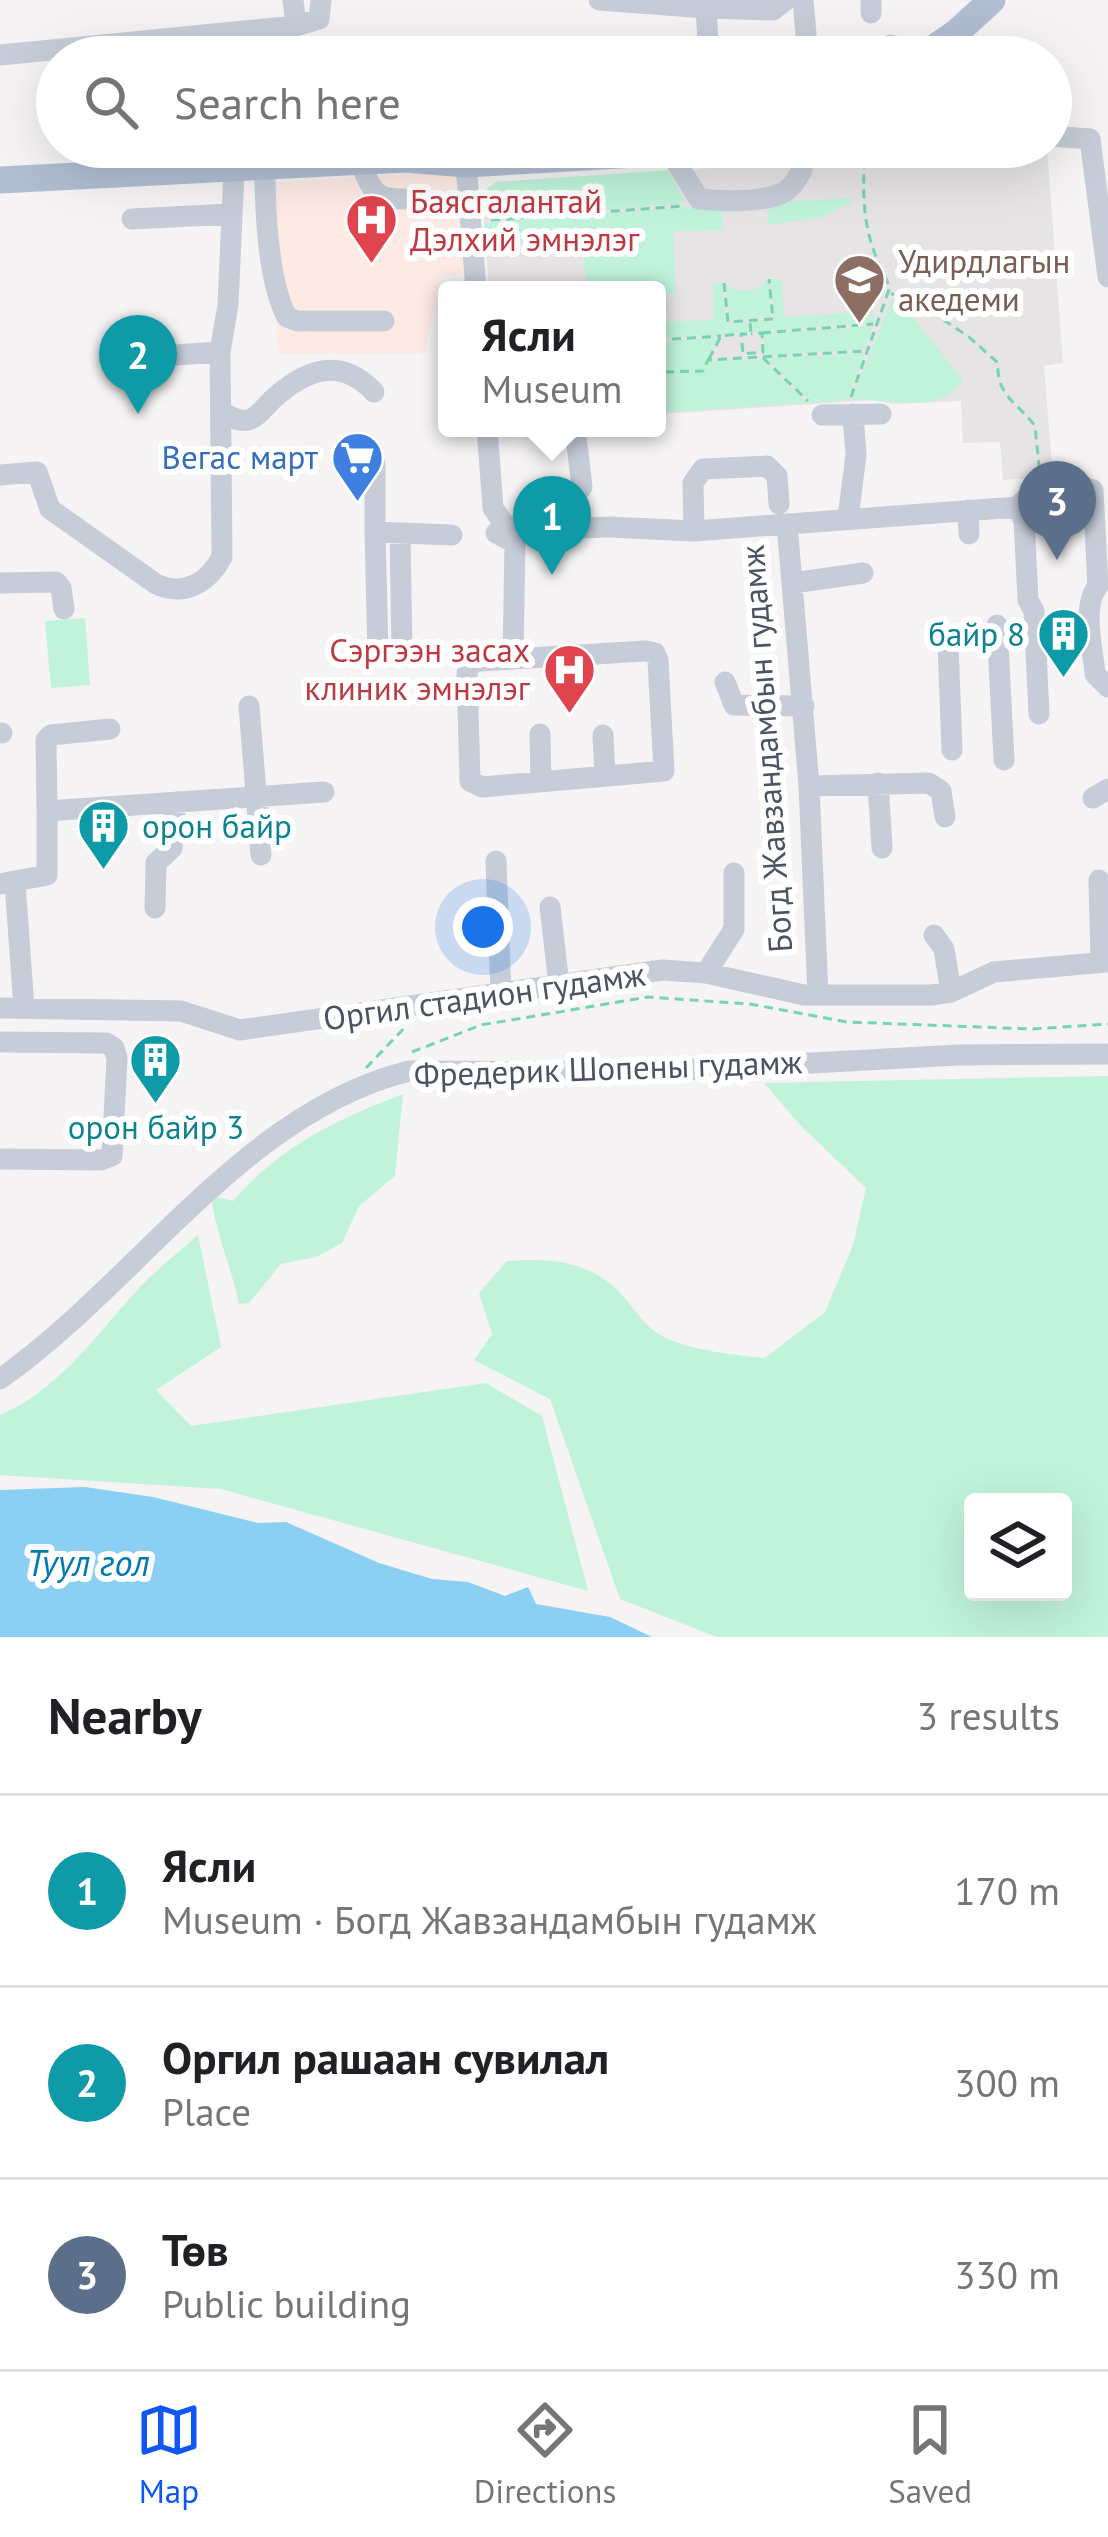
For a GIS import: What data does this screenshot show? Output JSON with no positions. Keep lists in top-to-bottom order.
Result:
{
  "streets": {
    "street": ["Богд Жавзандамбын гудамж", "Оргил стадион гудамж", "Фредерик Шопены гудамж"]
  },
  "crossings": [
    ["Богд Жавзандамбын гудамж", "Оргил стадион гудамж"]
  ],
  "water": ["Туул гол"],
  "places": {
    "hospital": ["Баясгалантай Дэлхий эмнэлэг", "Сэргээн засах клиник эмнэлэг"],
    "school or university": ["Удирдлагын акедеми"],
    "supermarket": ["Вегас март"],
    "building": ["байр 8", "орон байр", "орон байр 3"]
  },
  "page": {
    "search": "Search here",
    "popup": ["Ясли", "Museum"],
    "pins": ["2", "3", "1"],
    "heading": ["Nearby", "3 results"],
    "list": [
      {
        "mark": "1",
        "name": "Ясли",
        "note": "Museum · Богд Жавзандамбын гудамж",
        "value": "170 m"
      },
      {
        "mark": "2",
        "name": "Оргил рашаан сувилал",
        "note": "Place",
        "value": "300 m"
      },
      {
        "mark": "3",
        "name": "Төв",
        "note": "Public building",
        "value": "330 m"
      }
    ],
    "nav": ["Map", "Directions", "Saved"]
  }
}
